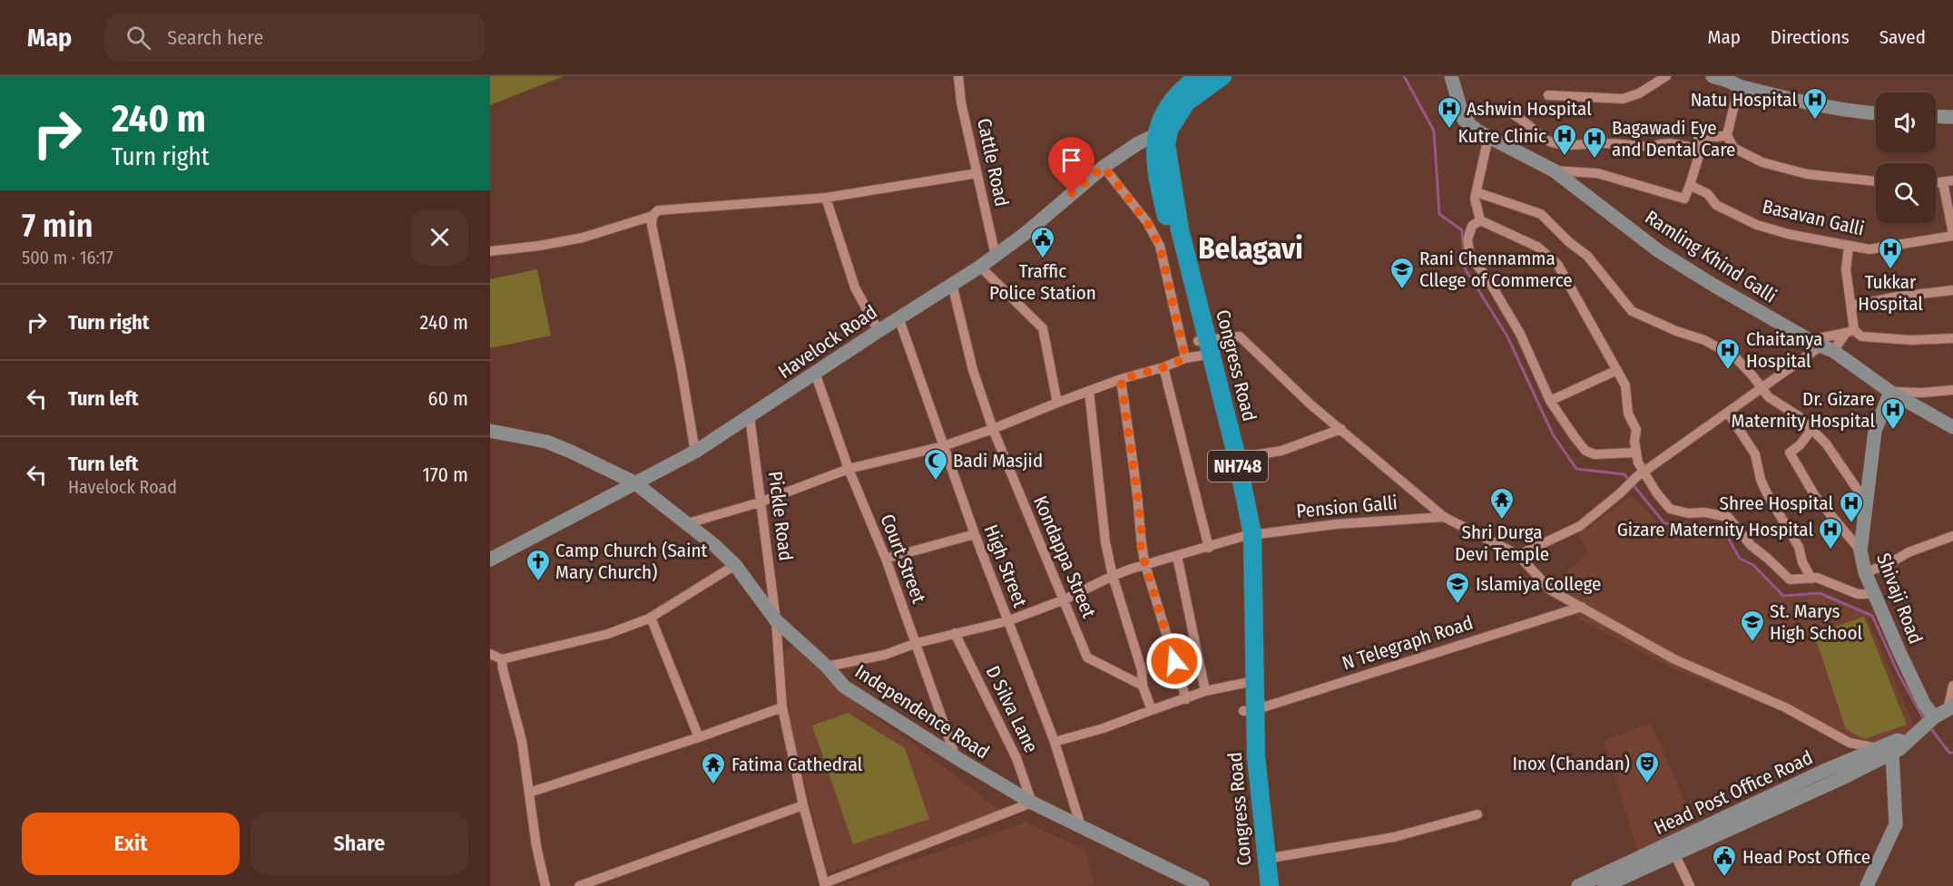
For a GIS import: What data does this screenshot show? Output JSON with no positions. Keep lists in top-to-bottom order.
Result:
{
  "streets": {
    "highway": ["Congress Road", "NH748"],
    "street": [
      "Cattle Road",
      "Basavan Galli",
      "Ramling Khind Galli",
      "Havelock Road",
      "Pension Galli",
      "Pickle Road",
      "Kondappa Street",
      "Court Street",
      "High Street",
      "Shivaji Road",
      "N Telegraph Road",
      "D Silva Lane",
      "Independence Road",
      "Head Post Office Road"
    ]
  },
  "crossings": [
    ["Cattle Road", "Havelock Road"],
    ["Ramling Khind Galli", "Shivaji Road"],
    ["Havelock Road", "Congress Road"],
    ["Havelock Road", "Pickle Road"],
    ["Havelock Road", "Kondappa Street"],
    ["Havelock Road", "Court Street"],
    ["Havelock Road", "High Street"],
    ["Havelock Road", "Independence Road"],
    ["Congress Road", "Pension Galli"],
    ["Congress Road", "N Telegraph Road"],
    ["Pension Galli", "Kondappa Street"],
    ["Pension Galli", "Court Street"],
    ["Pension Galli", "High Street"],
    ["Pension Galli", "D Silva Lane"],
    ["Pension Galli", "Independence Road"],
    ["Pickle Road", "Independence Road"],
    ["Court Street", "Independence Road"],
    ["High Street", "Independence Road"],
    ["Shivaji Road", "Head Post Office Road"],
    ["D Silva Lane", "Independence Road"]
  ],
  "districts": ["Belagavi"],
  "places": {
    "hospital": [
      "Natu Hospital",
      "Ashwin Hospital",
      "Kutre Clinic",
      "Bagawadi Eye and Dental Care",
      "Tukkar Hospital",
      "Chaitanya Hospital",
      "Dr. Gizare Maternity Hospital",
      "Shree Hospital",
      "Gizare Maternity Hospital"
    ],
    "public building": ["Traffic Police Station", "Head Post Office"],
    "school or university": ["Rani Chennamma Cllege of Commerce", "Islamiya College", "St. Marys High School"],
    "mosque": ["Badi Masjid"],
    "temple": ["Shri Durga Devi Temple", "Fatima Cathedral"],
    "church": ["Camp Church (Saint Mary Church)"],
    "theatre": ["Inox (Chandan)"]
  },
  "page": {
    "header": "Map",
    "search": "Search here",
    "nav": ["Map", "Directions", "Saved"],
    "turn": ["240 m", "Turn right"],
    "heading": ["7 min", "500 m · 16:17"],
    "list": [
      {
        "name": "Turn right",
        "value": "240 m"
      },
      {
        "name": "Turn left",
        "value": "60 m"
      },
      {
        "name": "Turn left",
        "note": "Havelock Road",
        "value": "170 m"
      }
    ],
    "buttons": ["Exit", "Share"]
  }
}
